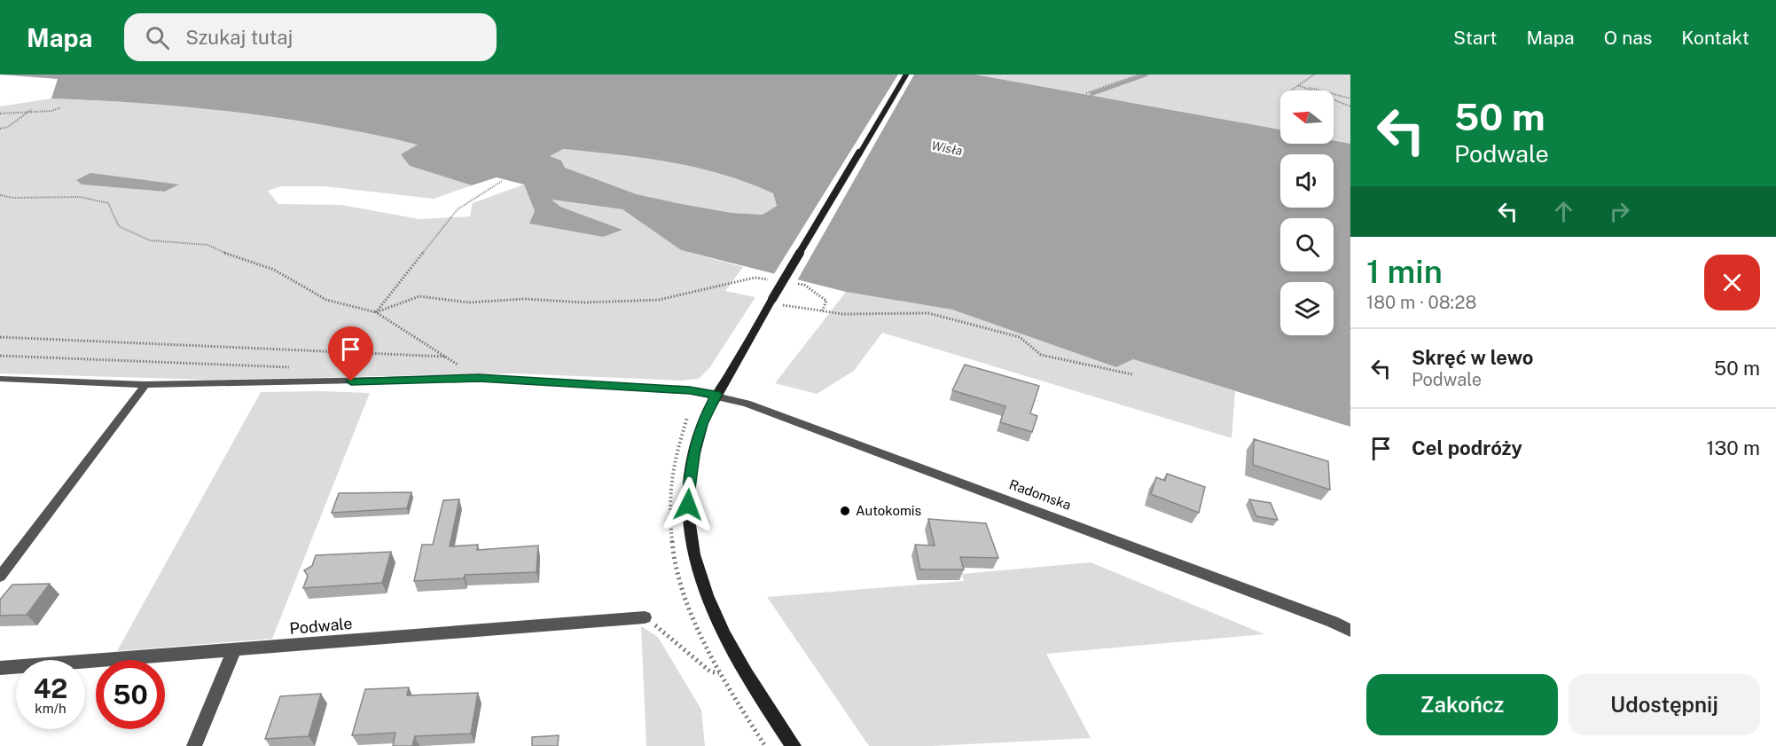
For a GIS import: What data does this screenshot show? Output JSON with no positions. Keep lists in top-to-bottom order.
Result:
{
  "streets": {
    "street": ["Radomska", "Podwale"]
  },
  "water": ["Wisła"],
  "places": ["Autokomis"],
  "north": "left",
  "page": {
    "header": "Mapa",
    "search": "Szukaj tutaj",
    "nav": [
      "Start",
      "Mapa",
      "O nas",
      "Kontakt"
    ],
    "turn": ["50 m", "Podwale"],
    "heading": ["1 min", "180 m · 08:28"],
    "list": [
      {
        "name": "Skręć w lewo",
        "note": "Podwale",
        "value": "50 m"
      },
      {
        "name": "Cel podróży",
        "value": "130 m"
      }
    ],
    "speed": "42 km/h",
    "limit": "50",
    "buttons": ["Zakończ", "Udostępnij"]
  }
}
